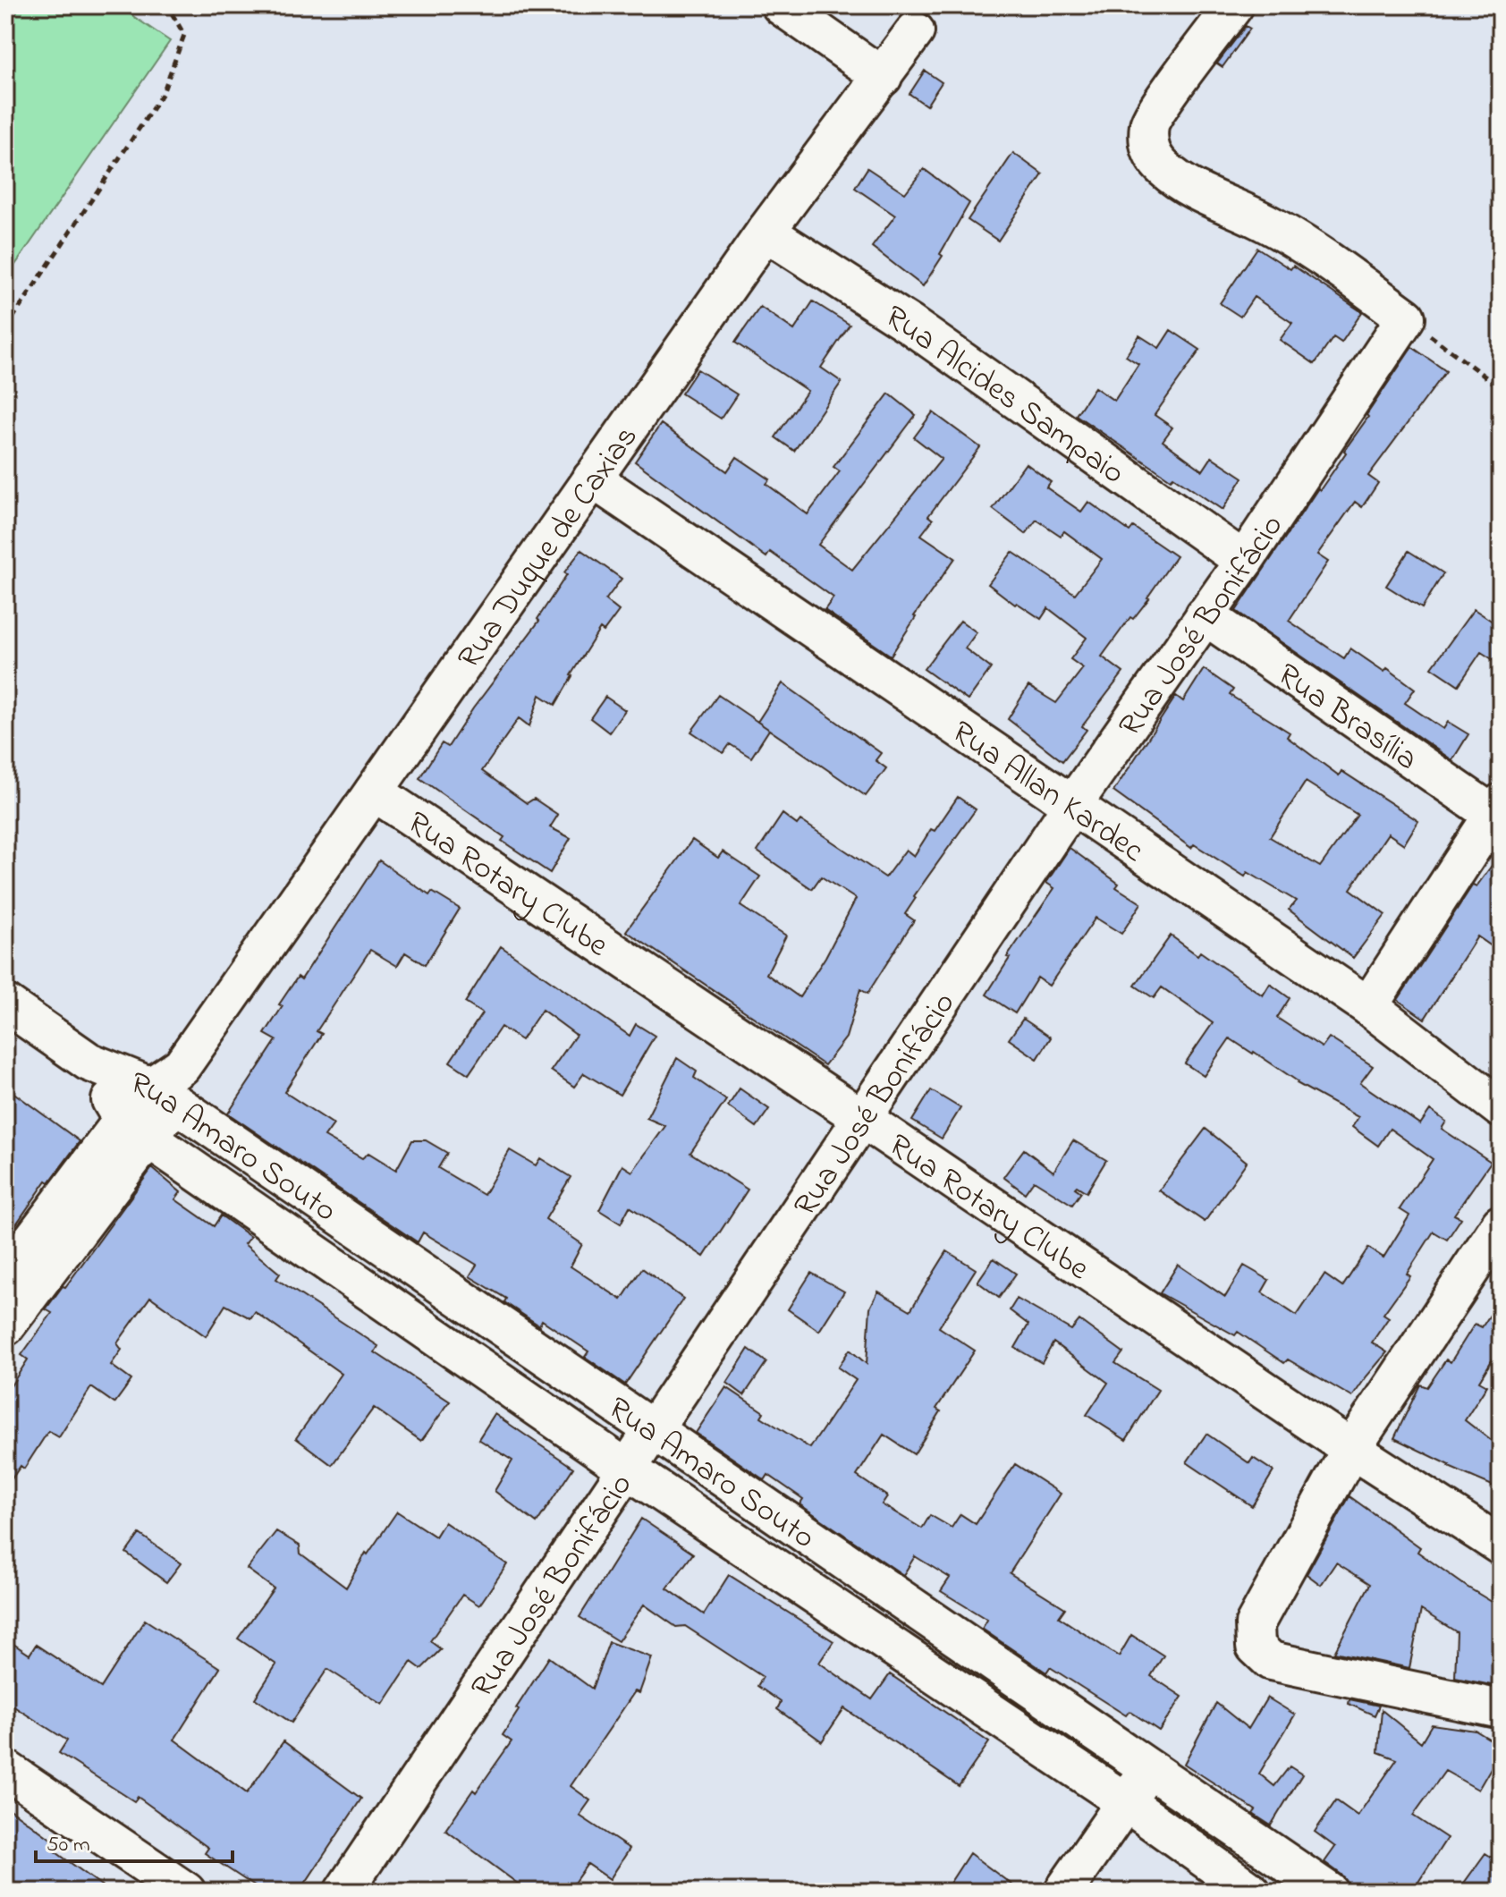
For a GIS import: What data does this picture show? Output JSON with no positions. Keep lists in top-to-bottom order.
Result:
{
  "streets": {
    "street": [
      "Rua Alcides Sampaio",
      "Rua Duque de Caxias",
      "Rua José Bonifácio",
      "Rua Brasília",
      "Rua Allan Kardec",
      "Rua Rotary Clube",
      "Rua Amaro Souto"
    ]
  },
  "crossings": [
    ["Rua Alcides Sampaio", "Rua Duque de Caxias"],
    ["Rua Alcides Sampaio", "Rua José Bonifácio"],
    ["Rua Duque de Caxias", "Rua Allan Kardec"],
    ["Rua Duque de Caxias", "Rua Rotary Clube"],
    ["Rua Duque de Caxias", "Rua Amaro Souto"],
    ["Rua José Bonifácio", "Rua Brasília"],
    ["Rua José Bonifácio", "Rua Allan Kardec"],
    ["Rua José Bonifácio", "Rua Rotary Clube"],
    ["Rua José Bonifácio", "Rua Amaro Souto"]
  ],
  "scale_bar": "50 m"
}
